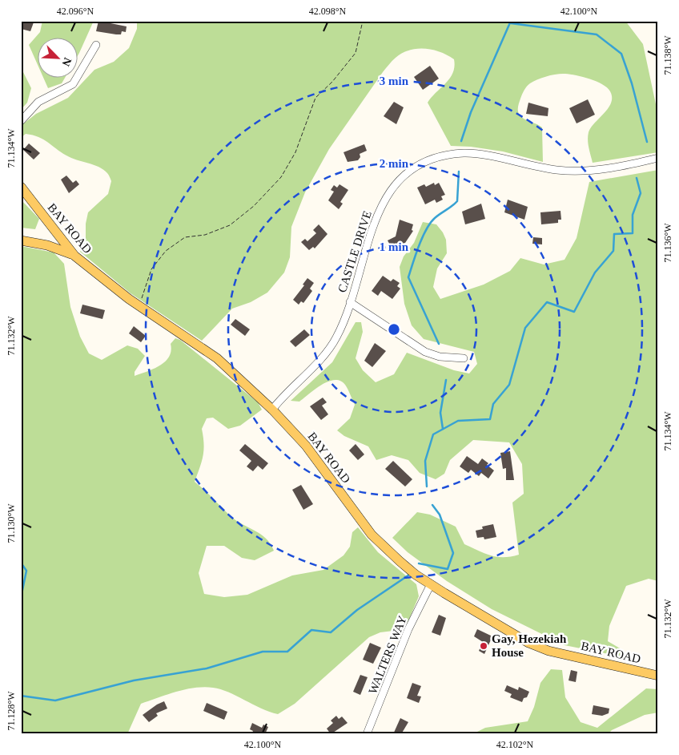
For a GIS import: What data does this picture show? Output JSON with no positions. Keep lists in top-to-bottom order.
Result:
{
  "streets": {
    "main road": ["BAY ROAD"],
    "street": ["CASTLE DRIVE", "WALTERS WAY"]
  },
  "crossings": [
    ["BAY ROAD", "CASTLE DRIVE"],
    ["BAY ROAD", "WALTERS WAY"]
  ],
  "places": ["Gay, Hezekiah House"],
  "north": "bottom right",
  "coordinates": [
    "42.096°N",
    "42.098°N",
    "42.100°N",
    "71.138°W",
    "71.134°W",
    "71.136°W",
    "71.132°W",
    "71.130°W",
    "71.128°W",
    "42.102°N"
  ],
  "rings": ["3 min", "2 min", "1 min"]
}
